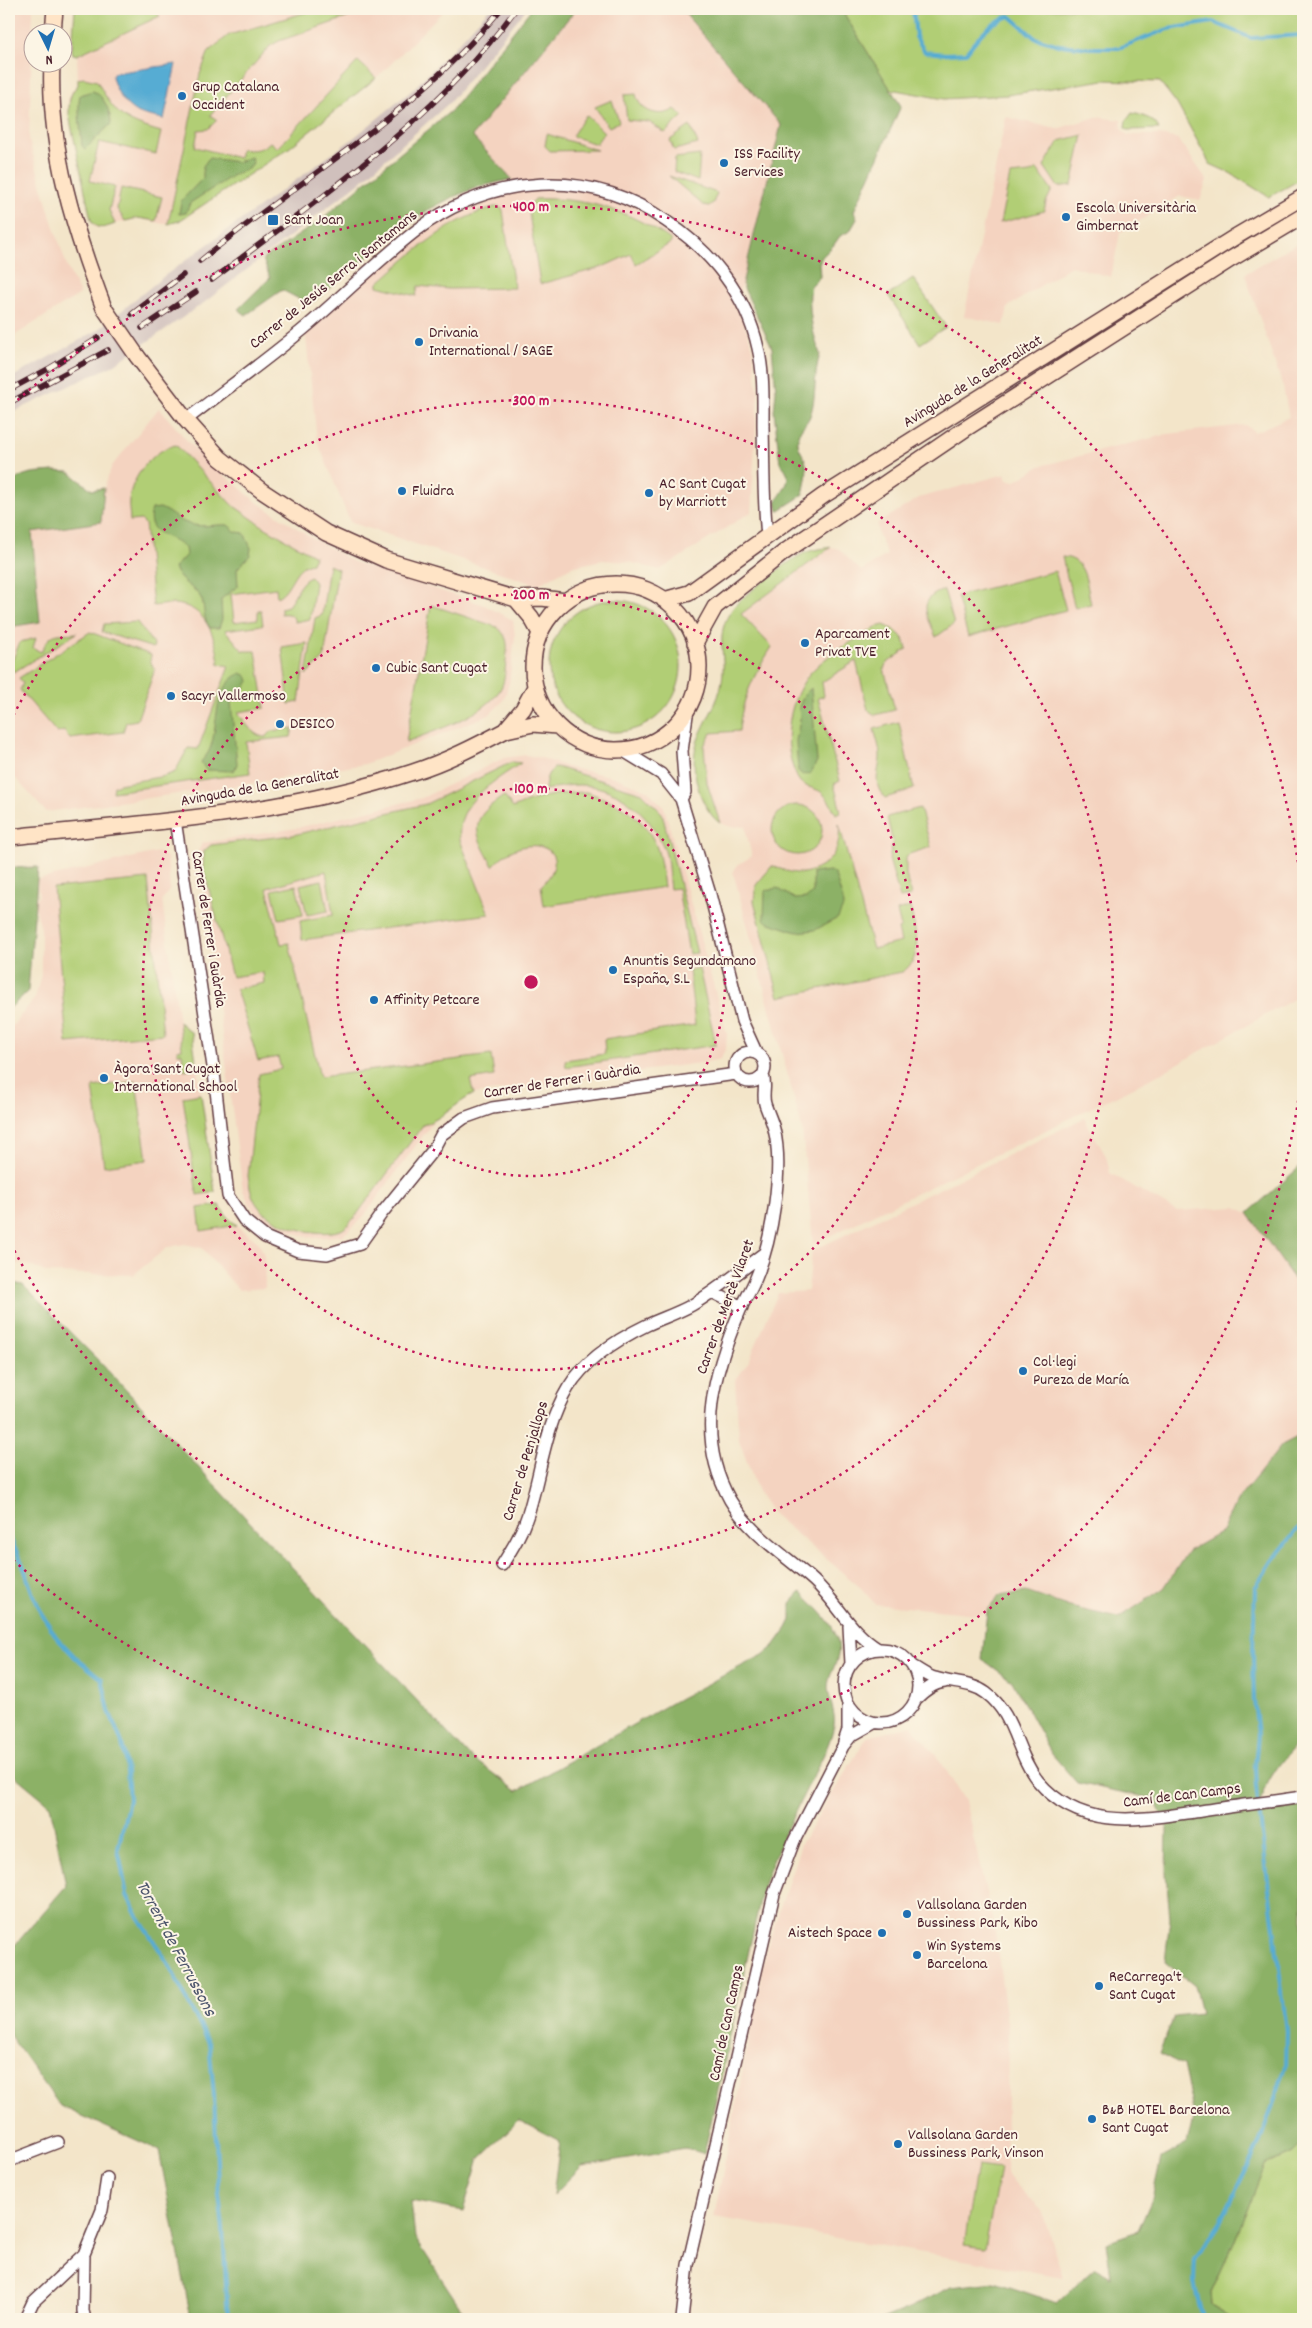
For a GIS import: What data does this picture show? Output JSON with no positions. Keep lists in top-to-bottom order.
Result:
{
  "streets": {
    "street": [
      "Carrer de Jesús Serra i Santamans",
      "Avinguda de la Generalitat",
      "Carrer de Ferrer i Guàrdia",
      "Carrer de Mercè Vilaret",
      "Carrer de Penjallops",
      "Camí de Can Camps"
    ]
  },
  "crossings": [
    ["Carrer de Jesús Serra i Santamans", "Avinguda de la Generalitat"],
    ["Avinguda de la Generalitat", "Carrer de Ferrer i Guàrdia"],
    ["Carrer de Ferrer i Guàrdia", "Carrer de Mercè Vilaret"],
    ["Carrer de Mercè Vilaret", "Carrer de Penjallops"],
    ["Carrer de Mercè Vilaret", "Camí de Can Camps"]
  ],
  "water": ["Torrent de Ferrussons"],
  "places": {
    "other": [
      "Grup Catalana Occident",
      "ISS Facility Services",
      "Escola Universitària Gimbernat",
      "Drivania International / SAGE",
      "Fluidra",
      "AC Sant Cugat by Marriott",
      "Aparcament Privat TVE",
      "Cubic Sant Cugat",
      "Sacyr Vallermoso",
      "DESICO",
      "Anuntis Segundamano España, S.L",
      "Affinity Petcare",
      "Àgora Sant Cugat International School",
      "Col·legi Pureza de María",
      "Vallsolana Garden Bussiness Park, Kibo",
      "Aistech Space",
      "Win Systems Barcelona",
      "ReCarrega't Sant Cugat",
      "B&B HOTEL Barcelona Sant Cugat",
      "Vallsolana Garden Bussiness Park, Vinson"
    ],
    "transit": ["Sant Joan"]
  },
  "north": "bottom",
  "rings": [
    "400 m",
    "300 m",
    "200 m",
    "100 m"
  ]
}
